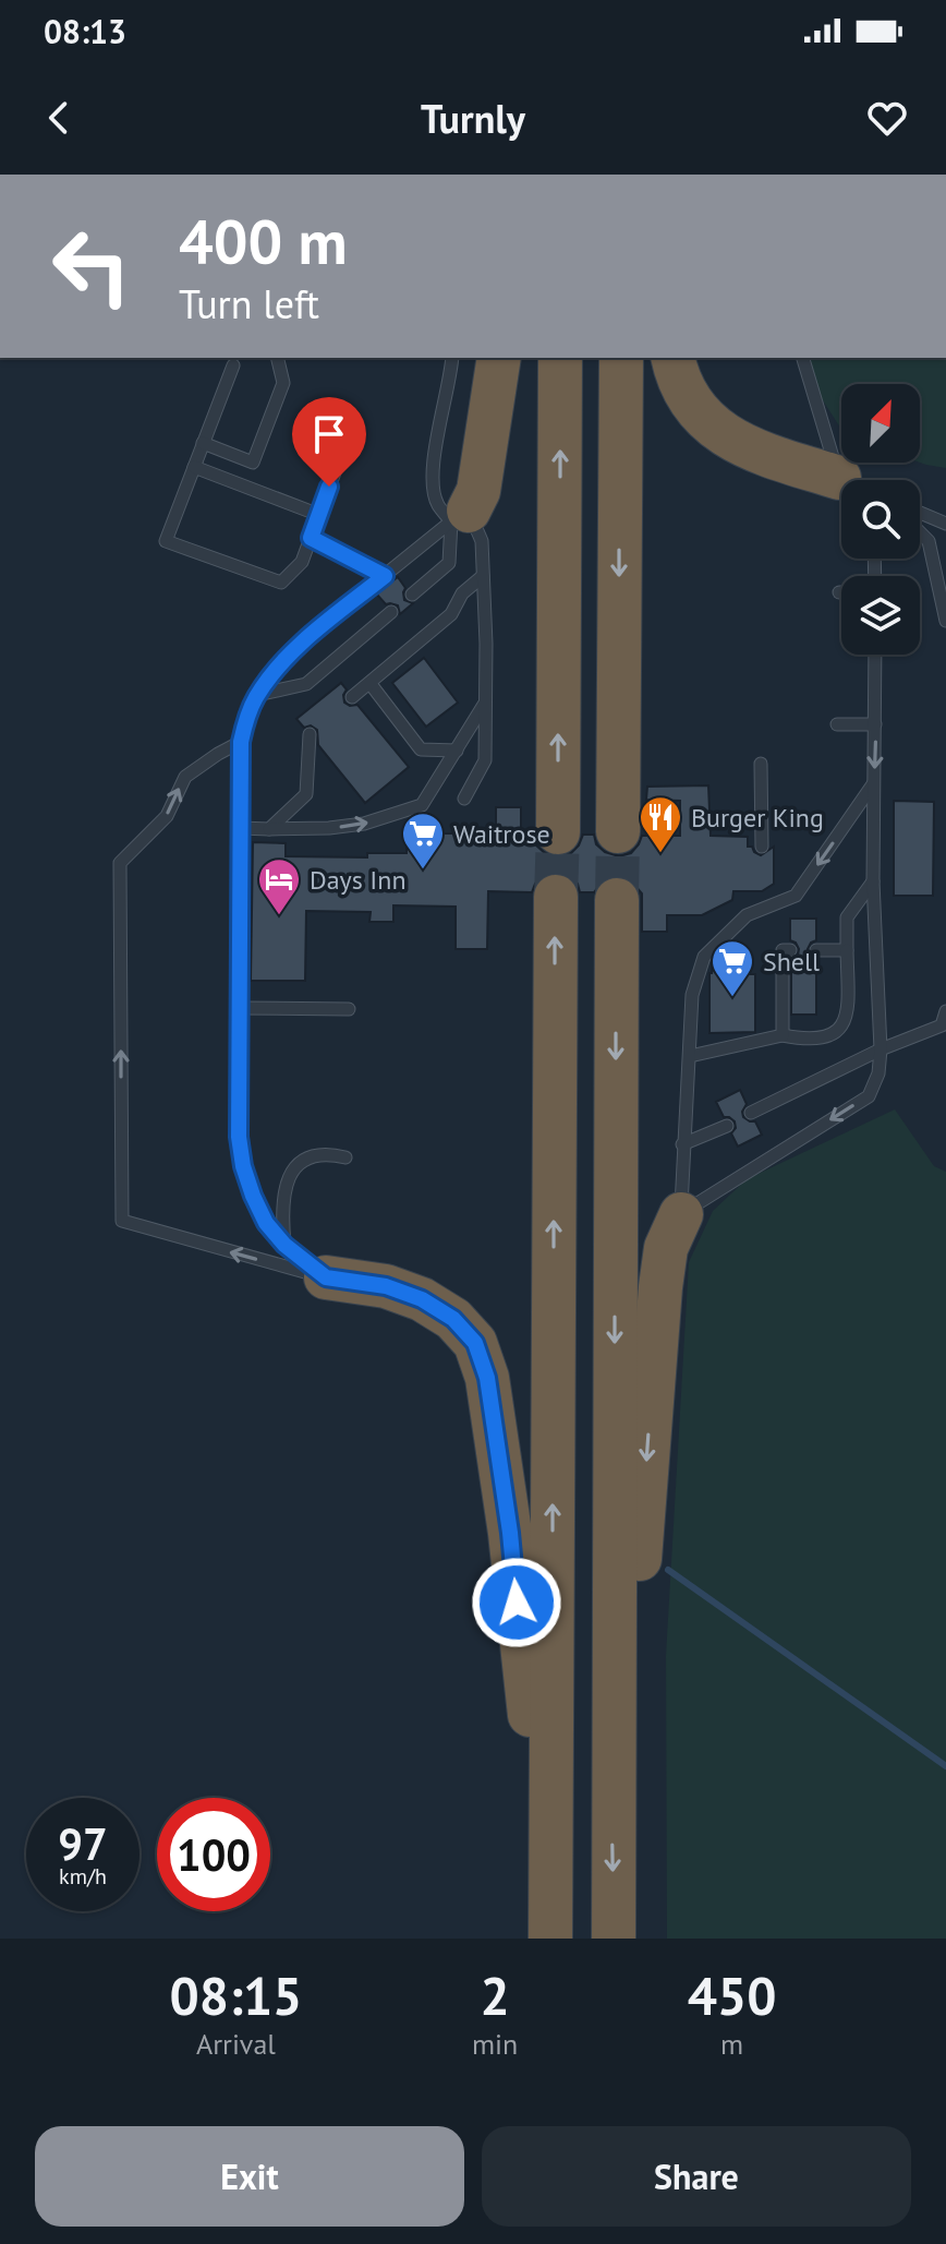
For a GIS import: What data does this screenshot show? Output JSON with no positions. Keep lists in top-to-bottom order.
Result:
{
  "places": {
    "restaurant": ["Burger King"],
    "supermarket": ["Waitrose", "Shell"],
    "hotel": ["Days Inn"]
  },
  "north": "top right",
  "page": {
    "status": "08:13",
    "header": "Turnly",
    "turn": ["400 m", "Turn left"],
    "speed": "97 km/h",
    "limit": "100",
    "eta": [
      "08:15",
      "Arrival",
      "2",
      "min",
      "450",
      "m"
    ],
    "buttons": ["Exit", "Share"]
  }
}
